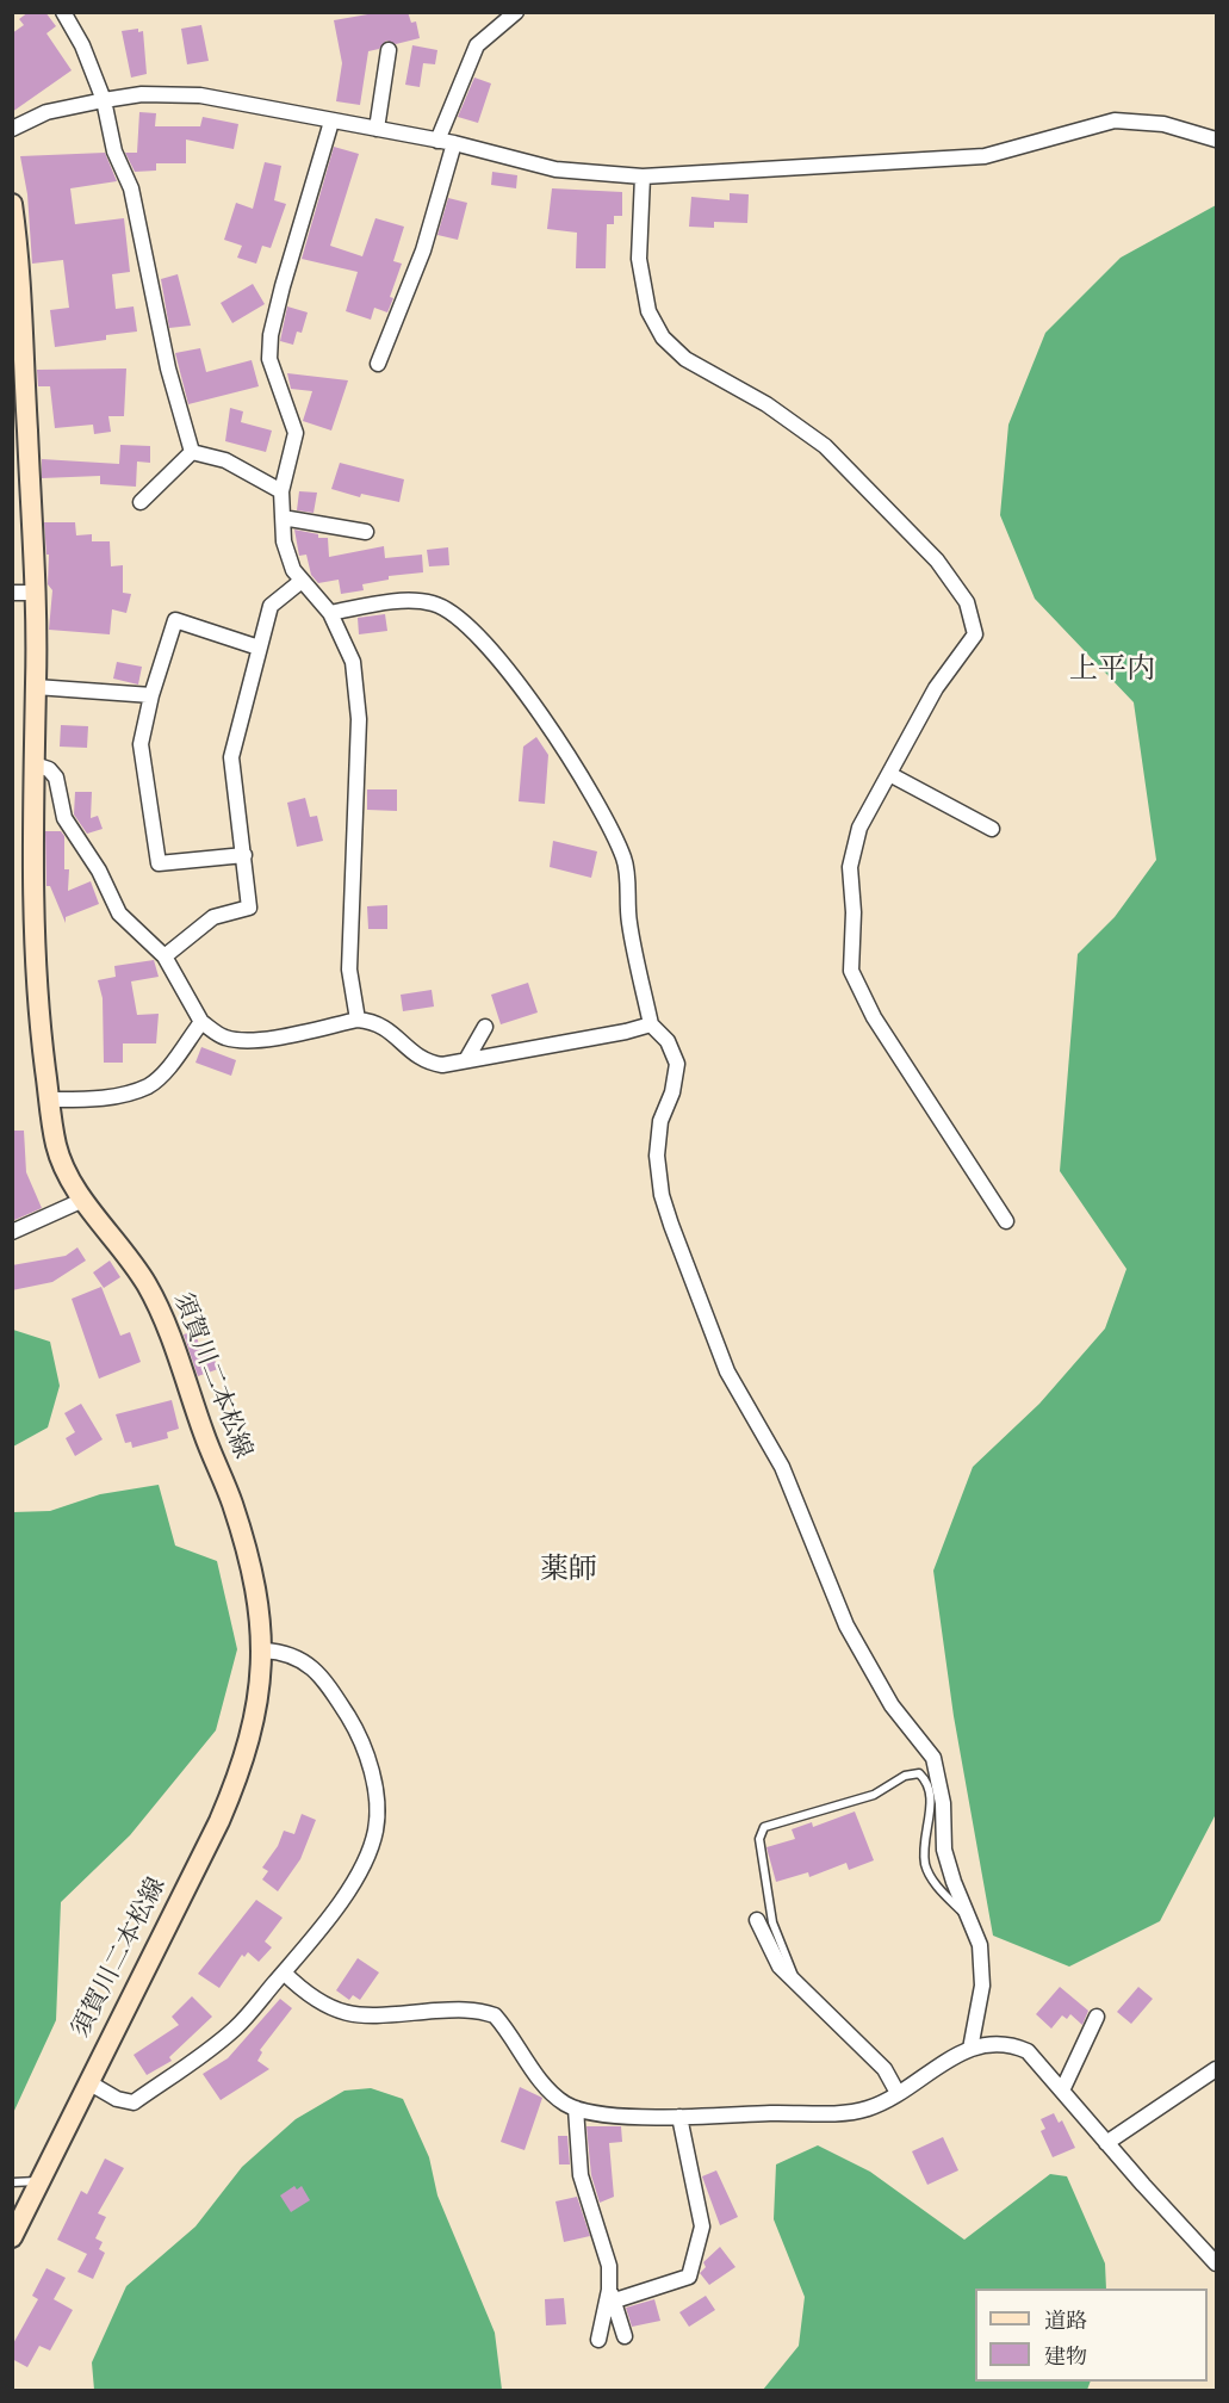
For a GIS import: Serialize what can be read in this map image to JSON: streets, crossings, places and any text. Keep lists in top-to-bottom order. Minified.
{"streets":{"main road":["須賀川二本松線"]},"districts":["上平内","薬師"],"legend":["道路","建物"]}
